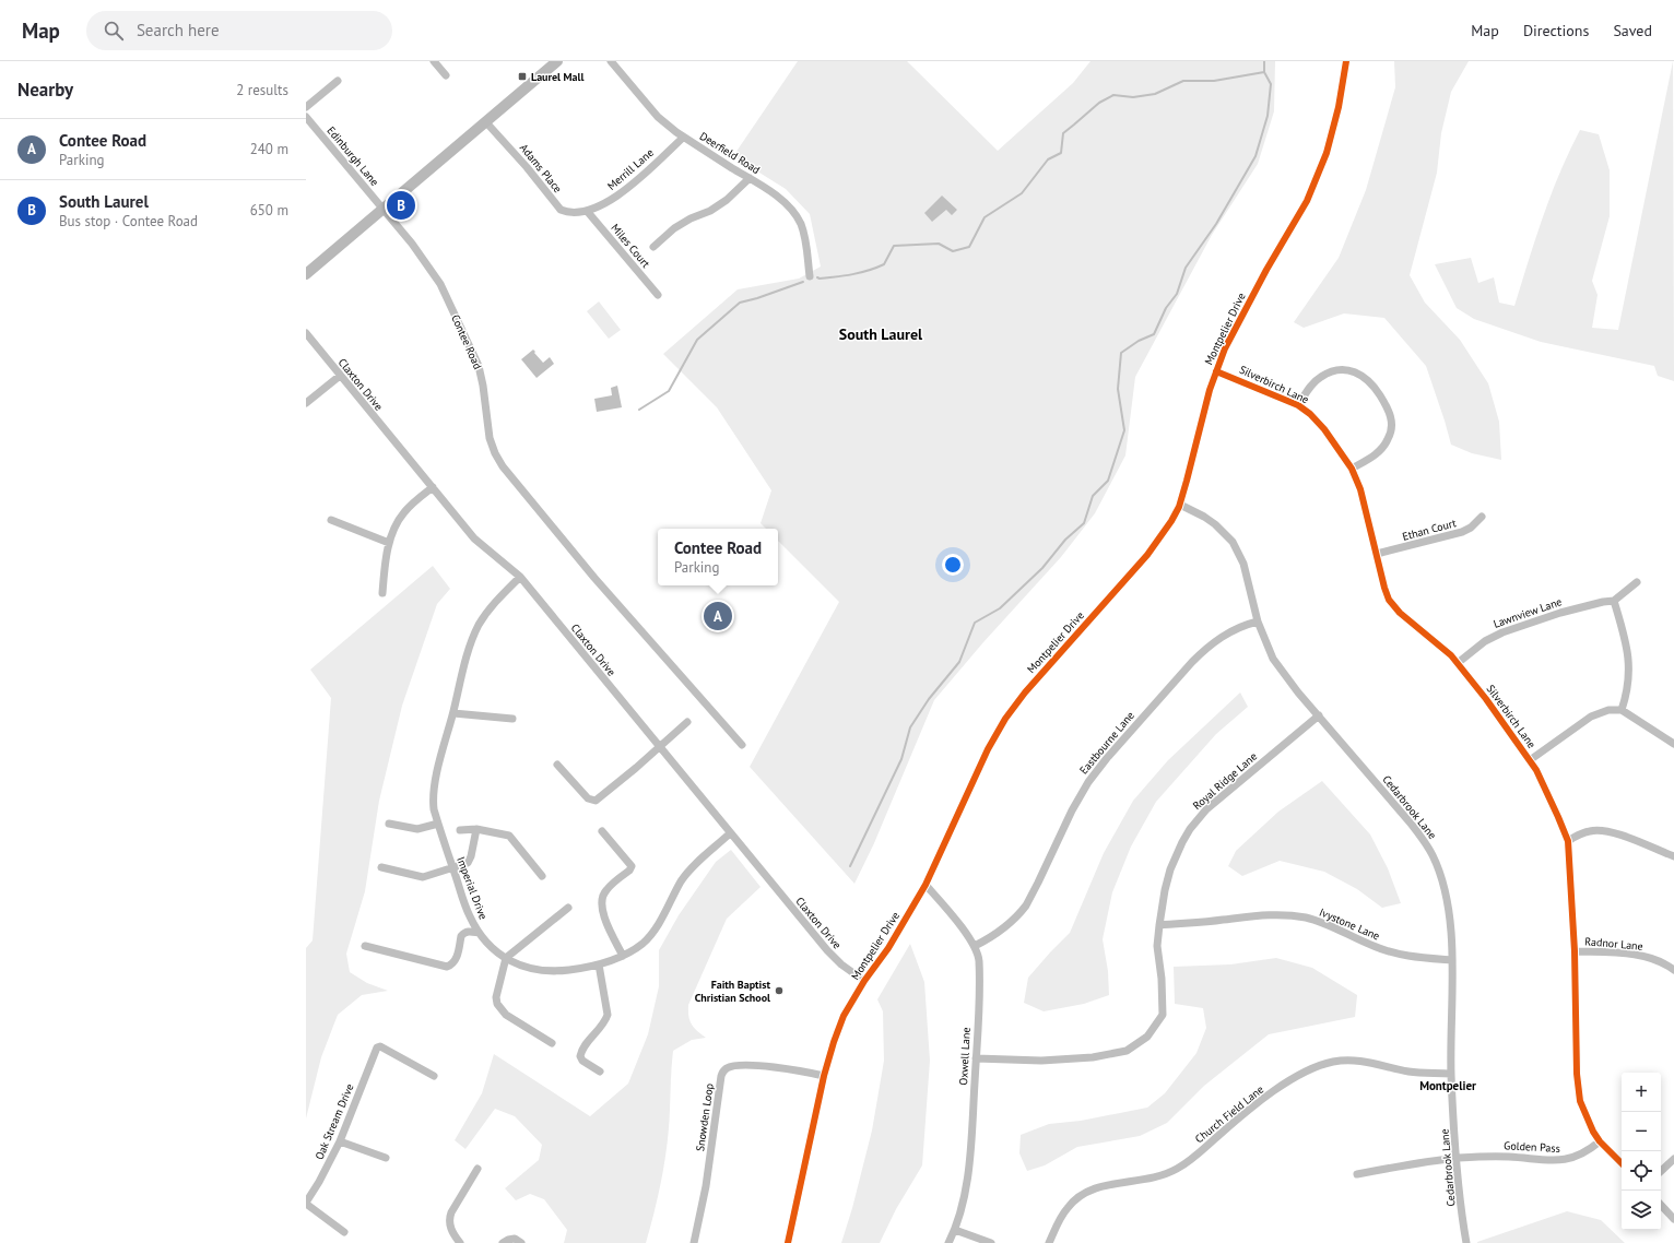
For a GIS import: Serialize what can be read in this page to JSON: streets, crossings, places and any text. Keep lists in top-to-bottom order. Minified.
{"streets":{"street":["Deerfield Road","Edinburgh Lane","Adams Place","Merrill Lane","Miles Court","Montpelier Drive","Contee Road","Claxton Drive","Silverbirch Lane","Ethan Court","Lawnview Lane","Eastbourne Lane","Royal Ridge Lane","Cedarbrook Lane","Imperial Drive","Ivystone Lane","Radnor Lane","Oxwell Lane","Church Field Lane","Snowden Loop","Oak Stream Drive","Golden Pass"]},"crossings":[["Deerfield Road","Merrill Lane"],["Edinburgh Lane","Contee Road"],["Adams Place","Merrill Lane"],["Adams Place","Miles Court"],["Merrill Lane","Miles Court"],["Montpelier Drive","Claxton Drive"],["Montpelier Drive","Silverbirch Lane"],["Montpelier Drive","Cedarbrook Lane"],["Montpelier Drive","Oxwell Lane"],["Montpelier Drive","Snowden Loop"],["Claxton Drive","Imperial Drive"],["Silverbirch Lane","Ethan Court"],["Silverbirch Lane","Lawnview Lane"],["Silverbirch Lane","Radnor Lane"],["Silverbirch Lane","Golden Pass"],["Eastbourne Lane","Cedarbrook Lane"],["Eastbourne Lane","Oxwell Lane"],["Royal Ridge Lane","Cedarbrook Lane"],["Royal Ridge Lane","Ivystone Lane"],["Royal Ridge Lane","Oxwell Lane"],["Cedarbrook Lane","Ivystone Lane"],["Cedarbrook Lane","Church Field Lane"],["Cedarbrook Lane","Golden Pass"]],"districts":["South Laurel","Montpelier"],"places":{"transit":["Laurel Mall"],"other":["Faith Baptist Christian School"]},"page":{"header":"Map","search":"Search here","nav":["Map","Directions","Saved"],"heading":["Nearby","2 results"],"list":[{"mark":"A","name":"Contee Road","note":"Parking","value":"240 m"},{"mark":"B","name":"South Laurel","note":"Bus stop · Contee Road","value":"650 m"}],"pins":["B","A"],"popup":["Contee Road","Parking"],"map_buttons":["+","−"]}}
